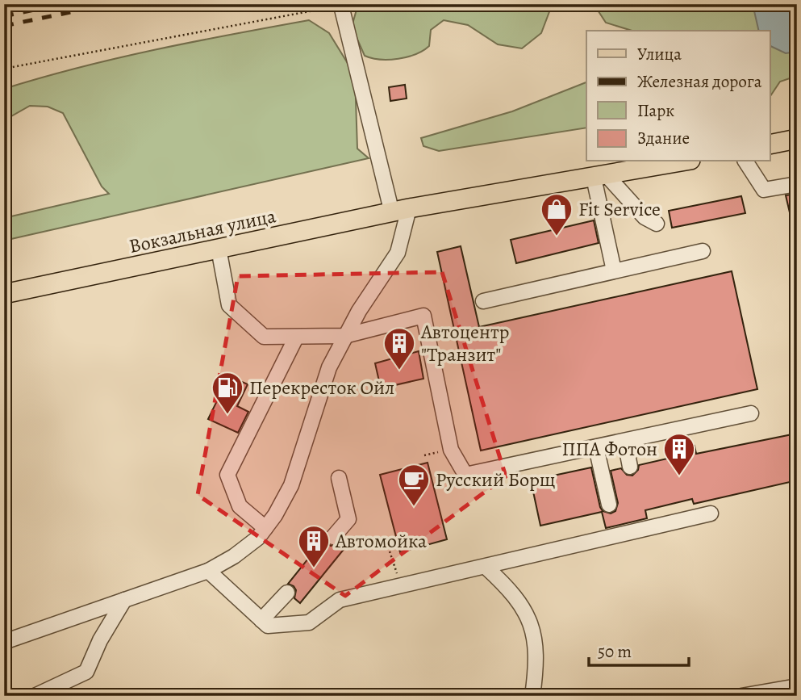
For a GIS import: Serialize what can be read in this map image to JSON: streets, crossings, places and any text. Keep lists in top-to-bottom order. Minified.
{"streets":{"main road":["Вокзальная улица"]},"places":{"shop":["Fit Service"],"building":["Автоцентр \"Транзит\"","ППА Фотон","Автомойка"],"fuel station":["Перекресток Ойл"],"cafe":["Русский Борщ"]},"legend":["Улица","Железная дорога","Парк","Здание"],"scale_bar":"50 m"}
